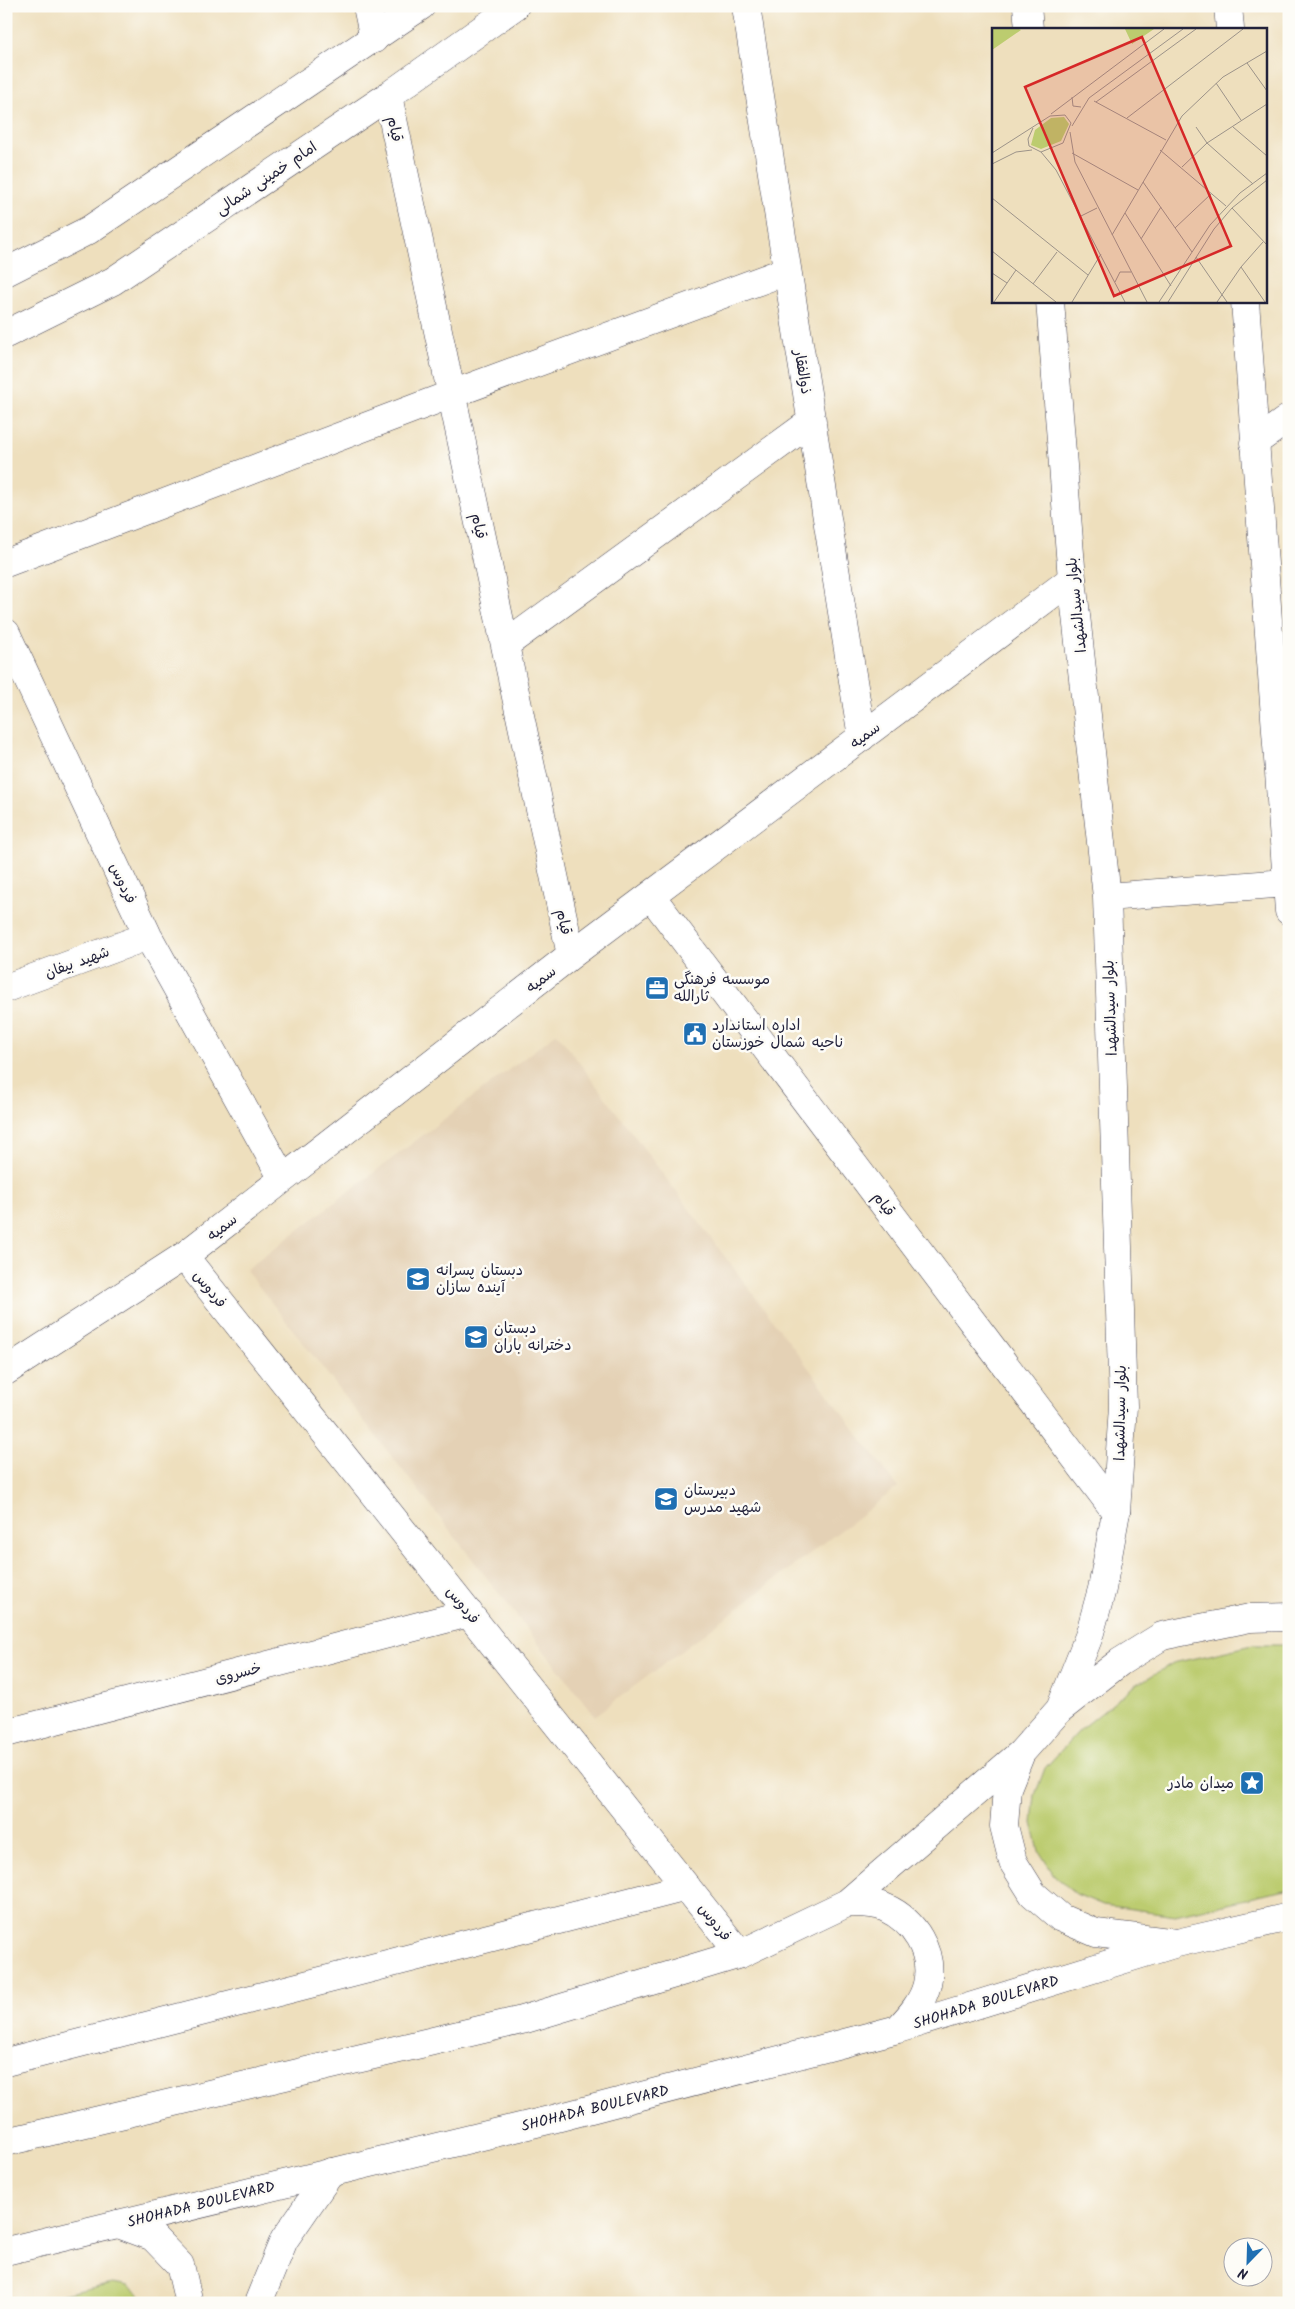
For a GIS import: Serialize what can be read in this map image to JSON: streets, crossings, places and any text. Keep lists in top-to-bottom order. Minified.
{"streets":{"street":["قیام","امام خمینی شمالی","ذوالفقار","بلوار سیدالشهدا","سمیه","فردوس","شهید بیفان","خسروی","SHOHADA BOULEVARD"]},"crossings":[["قیام","امام خمینی شمالی"],["قیام","بلوار سیدالشهدا"],["قیام","سمیه"],["ذوالفقار","سمیه"],["بلوار سیدالشهدا","سمیه"],["سمیه","فردوس"],["فردوس","شهید بیفان"],["فردوس","خسروی"]],"places":{"office":["موسسه فرهنگی ثارالله"],"public building":["اداره استاندارد ناحیه شمال خوزستان"],"school or university":["دبستان پسرانه آینده سازان","دبستان دخترانه باران","دبیرستان شهید مدرس"],"place":["میدان مادر"]},"north":"bottom left"}
